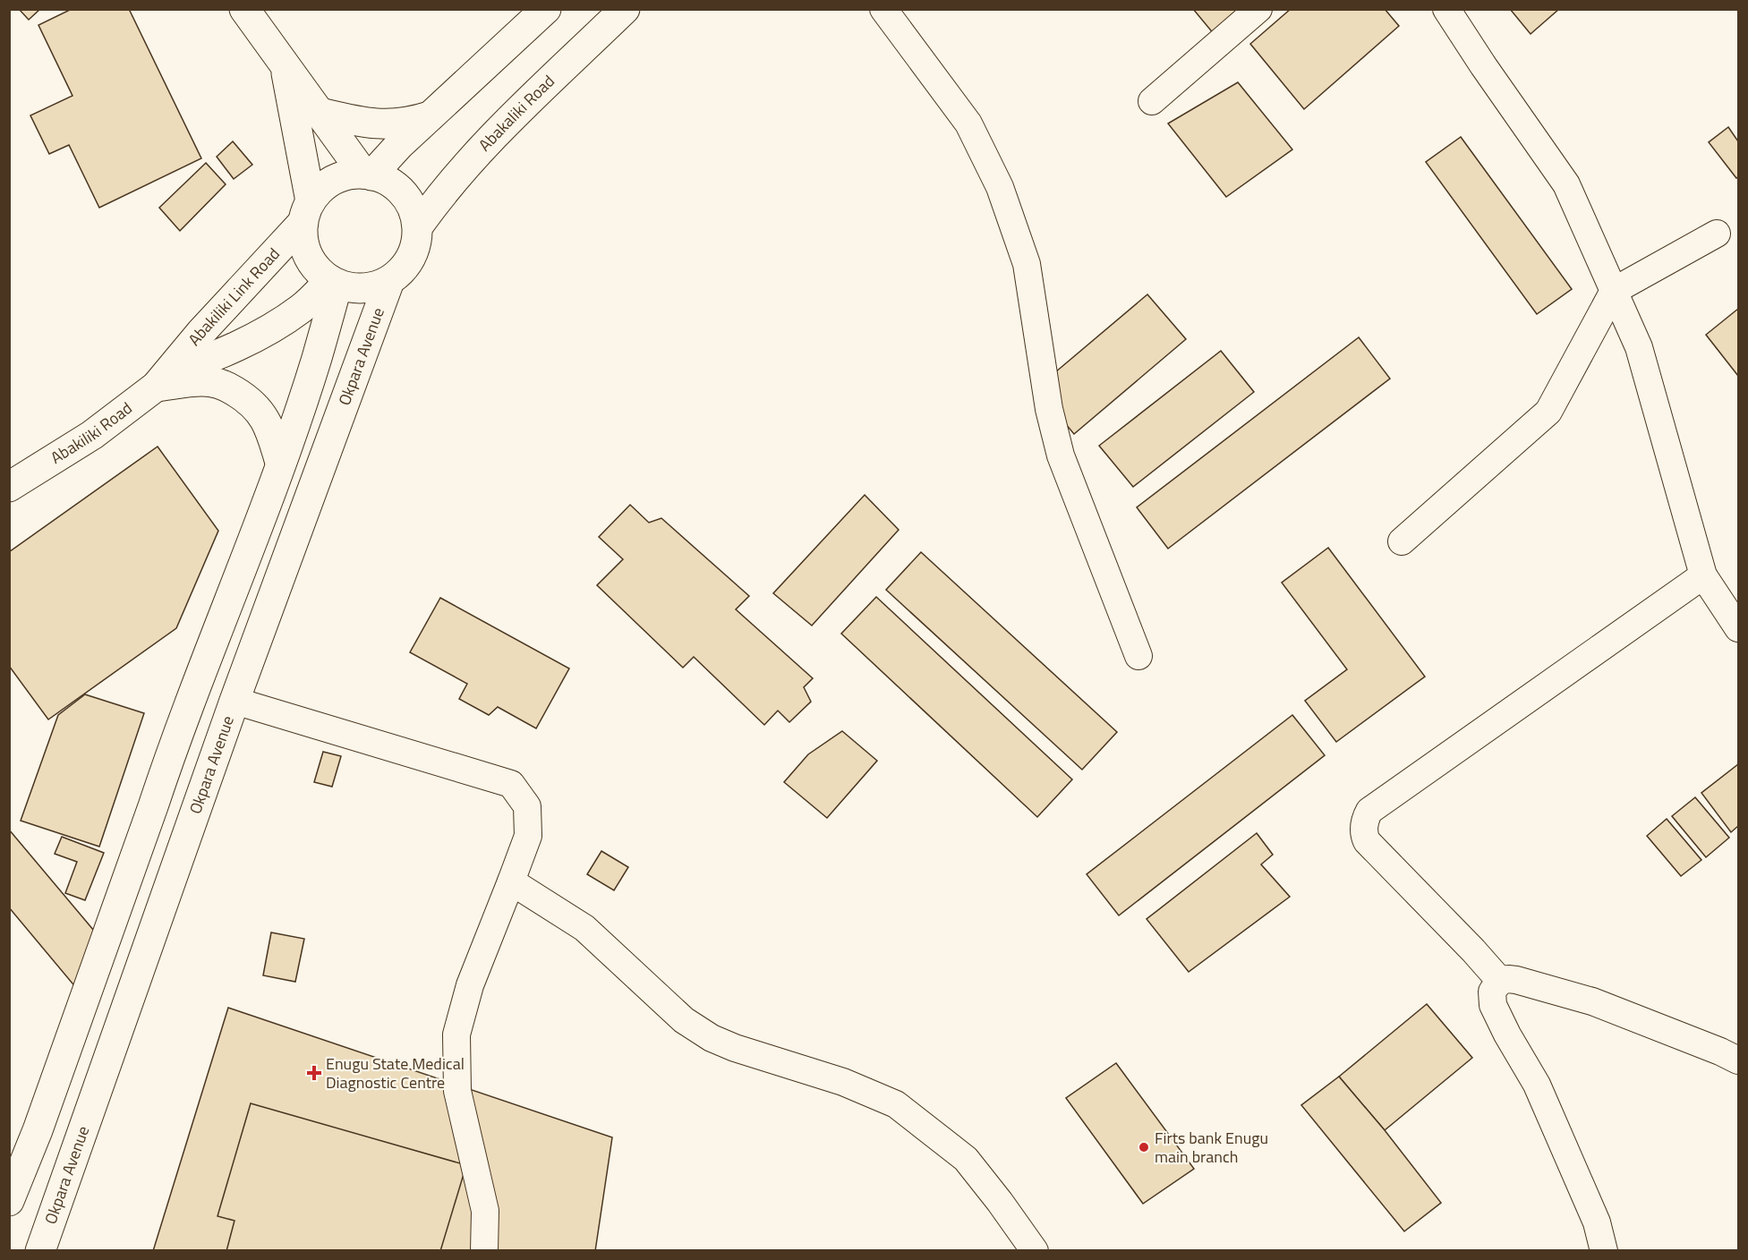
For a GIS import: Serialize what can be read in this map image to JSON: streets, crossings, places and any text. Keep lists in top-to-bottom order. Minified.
{"streets":{"main road":["Abakaliki Road","Abakiliki Link Road","Okpara Avenue","Abakiliki Road"]},"crossings":[["Abakaliki Road","Abakiliki Link Road"],["Abakaliki Road","Okpara Avenue"],["Abakiliki Link Road","Okpara Avenue"],["Abakiliki Link Road","Abakiliki Road"]],"places":{"health":["Enugu State Medical Diagnostic Centre"],"other":["Firts bank Enugu main branch"]}}
